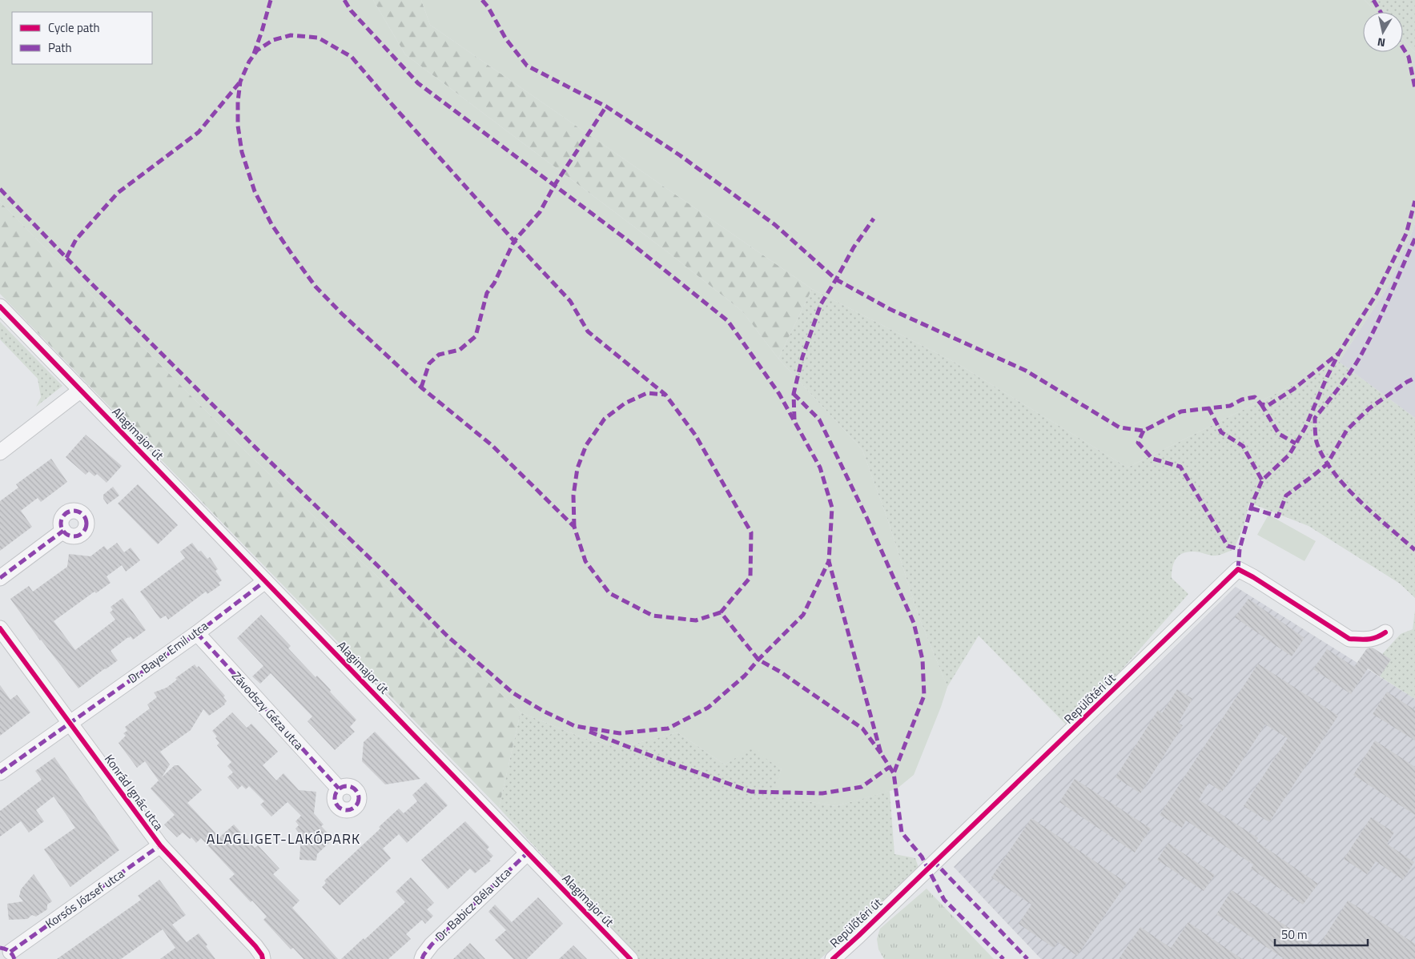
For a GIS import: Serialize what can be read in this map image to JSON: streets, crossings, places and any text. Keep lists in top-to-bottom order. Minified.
{"streets":{"street":["Alagimajor út","Dr. Bayer Emil utca","Repülőtéri út","Závodszy Géza utca","Konrád Ignác utca","Korsós József utca","Dr. Babicz Béla utca"]},"crossings":[["Alagimajor út","Dr. Bayer Emil utca"],["Alagimajor út","Dr. Babicz Béla utca"],["Dr. Bayer Emil utca","Závodszy Géza utca"],["Dr. Bayer Emil utca","Konrád Ignác utca"],["Konrád Ignác utca","Korsós József utca"]],"districts":["ALAGLIGET-LAKÓPARK"],"legend":["Cycle path","Path"],"scale_bar":"50 m","north":"bottom"}
